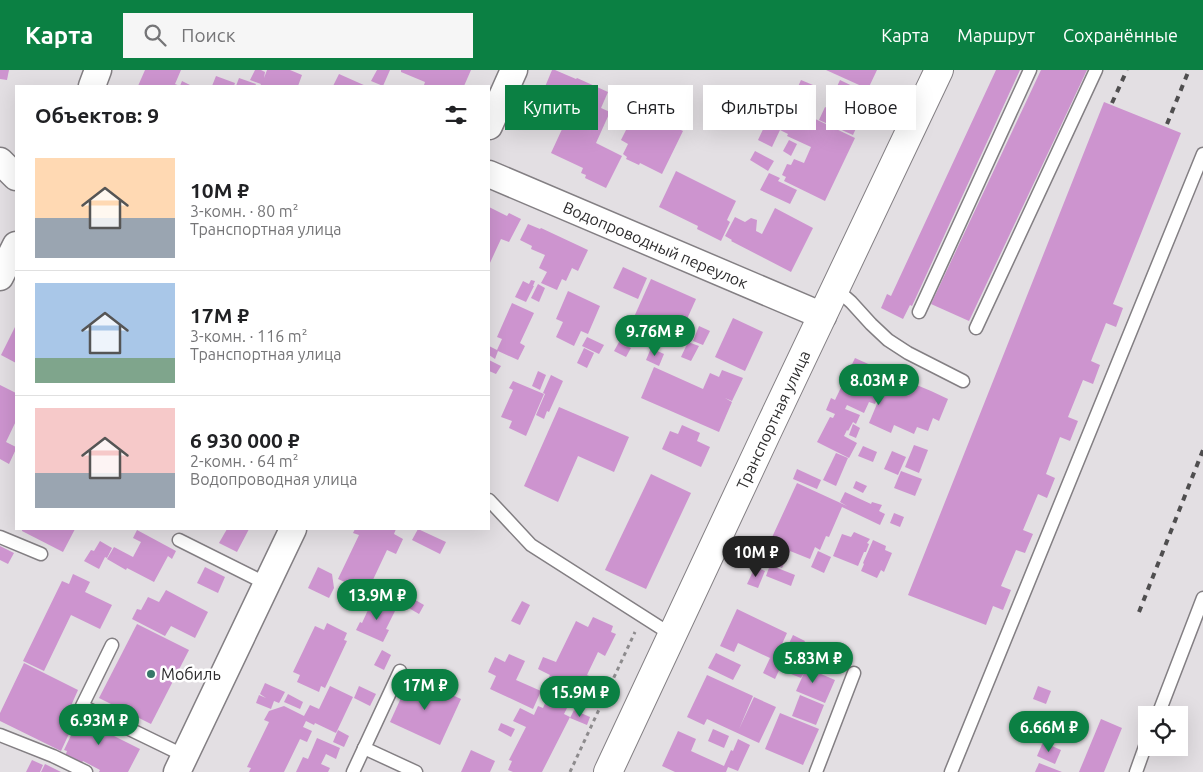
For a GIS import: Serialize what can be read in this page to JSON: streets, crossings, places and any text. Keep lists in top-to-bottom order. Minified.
{"streets":{"street":["Водопроводный переулок","Транспортная улица"]},"crossings":[["Водопроводный переулок","Транспортная улица"]],"places":["Мобиль"],"page":{"header":"Карта","search":"Поиск","nav":["Карта","Маршрут","Сохранённые"],"chip":["Купить","Снять","Фильтры","Новое"],"heading":"Объектов: 9","list":[{"name":"10M ₽","note":"3-комн. · 80 m² · Транспортная улица"},{"name":"17M ₽","note":"3-комн. · 116 m² · Транспортная улица"},{"name":"6 930 000 ₽","note":"2-комн. · 64 m² · Водопроводная улица"}],"price":["9.76M ₽","8.03M ₽","10M ₽","13.9M ₽","5.83M ₽","17M ₽","15.9M ₽","6.93M ₽","6.66M ₽"]}}
